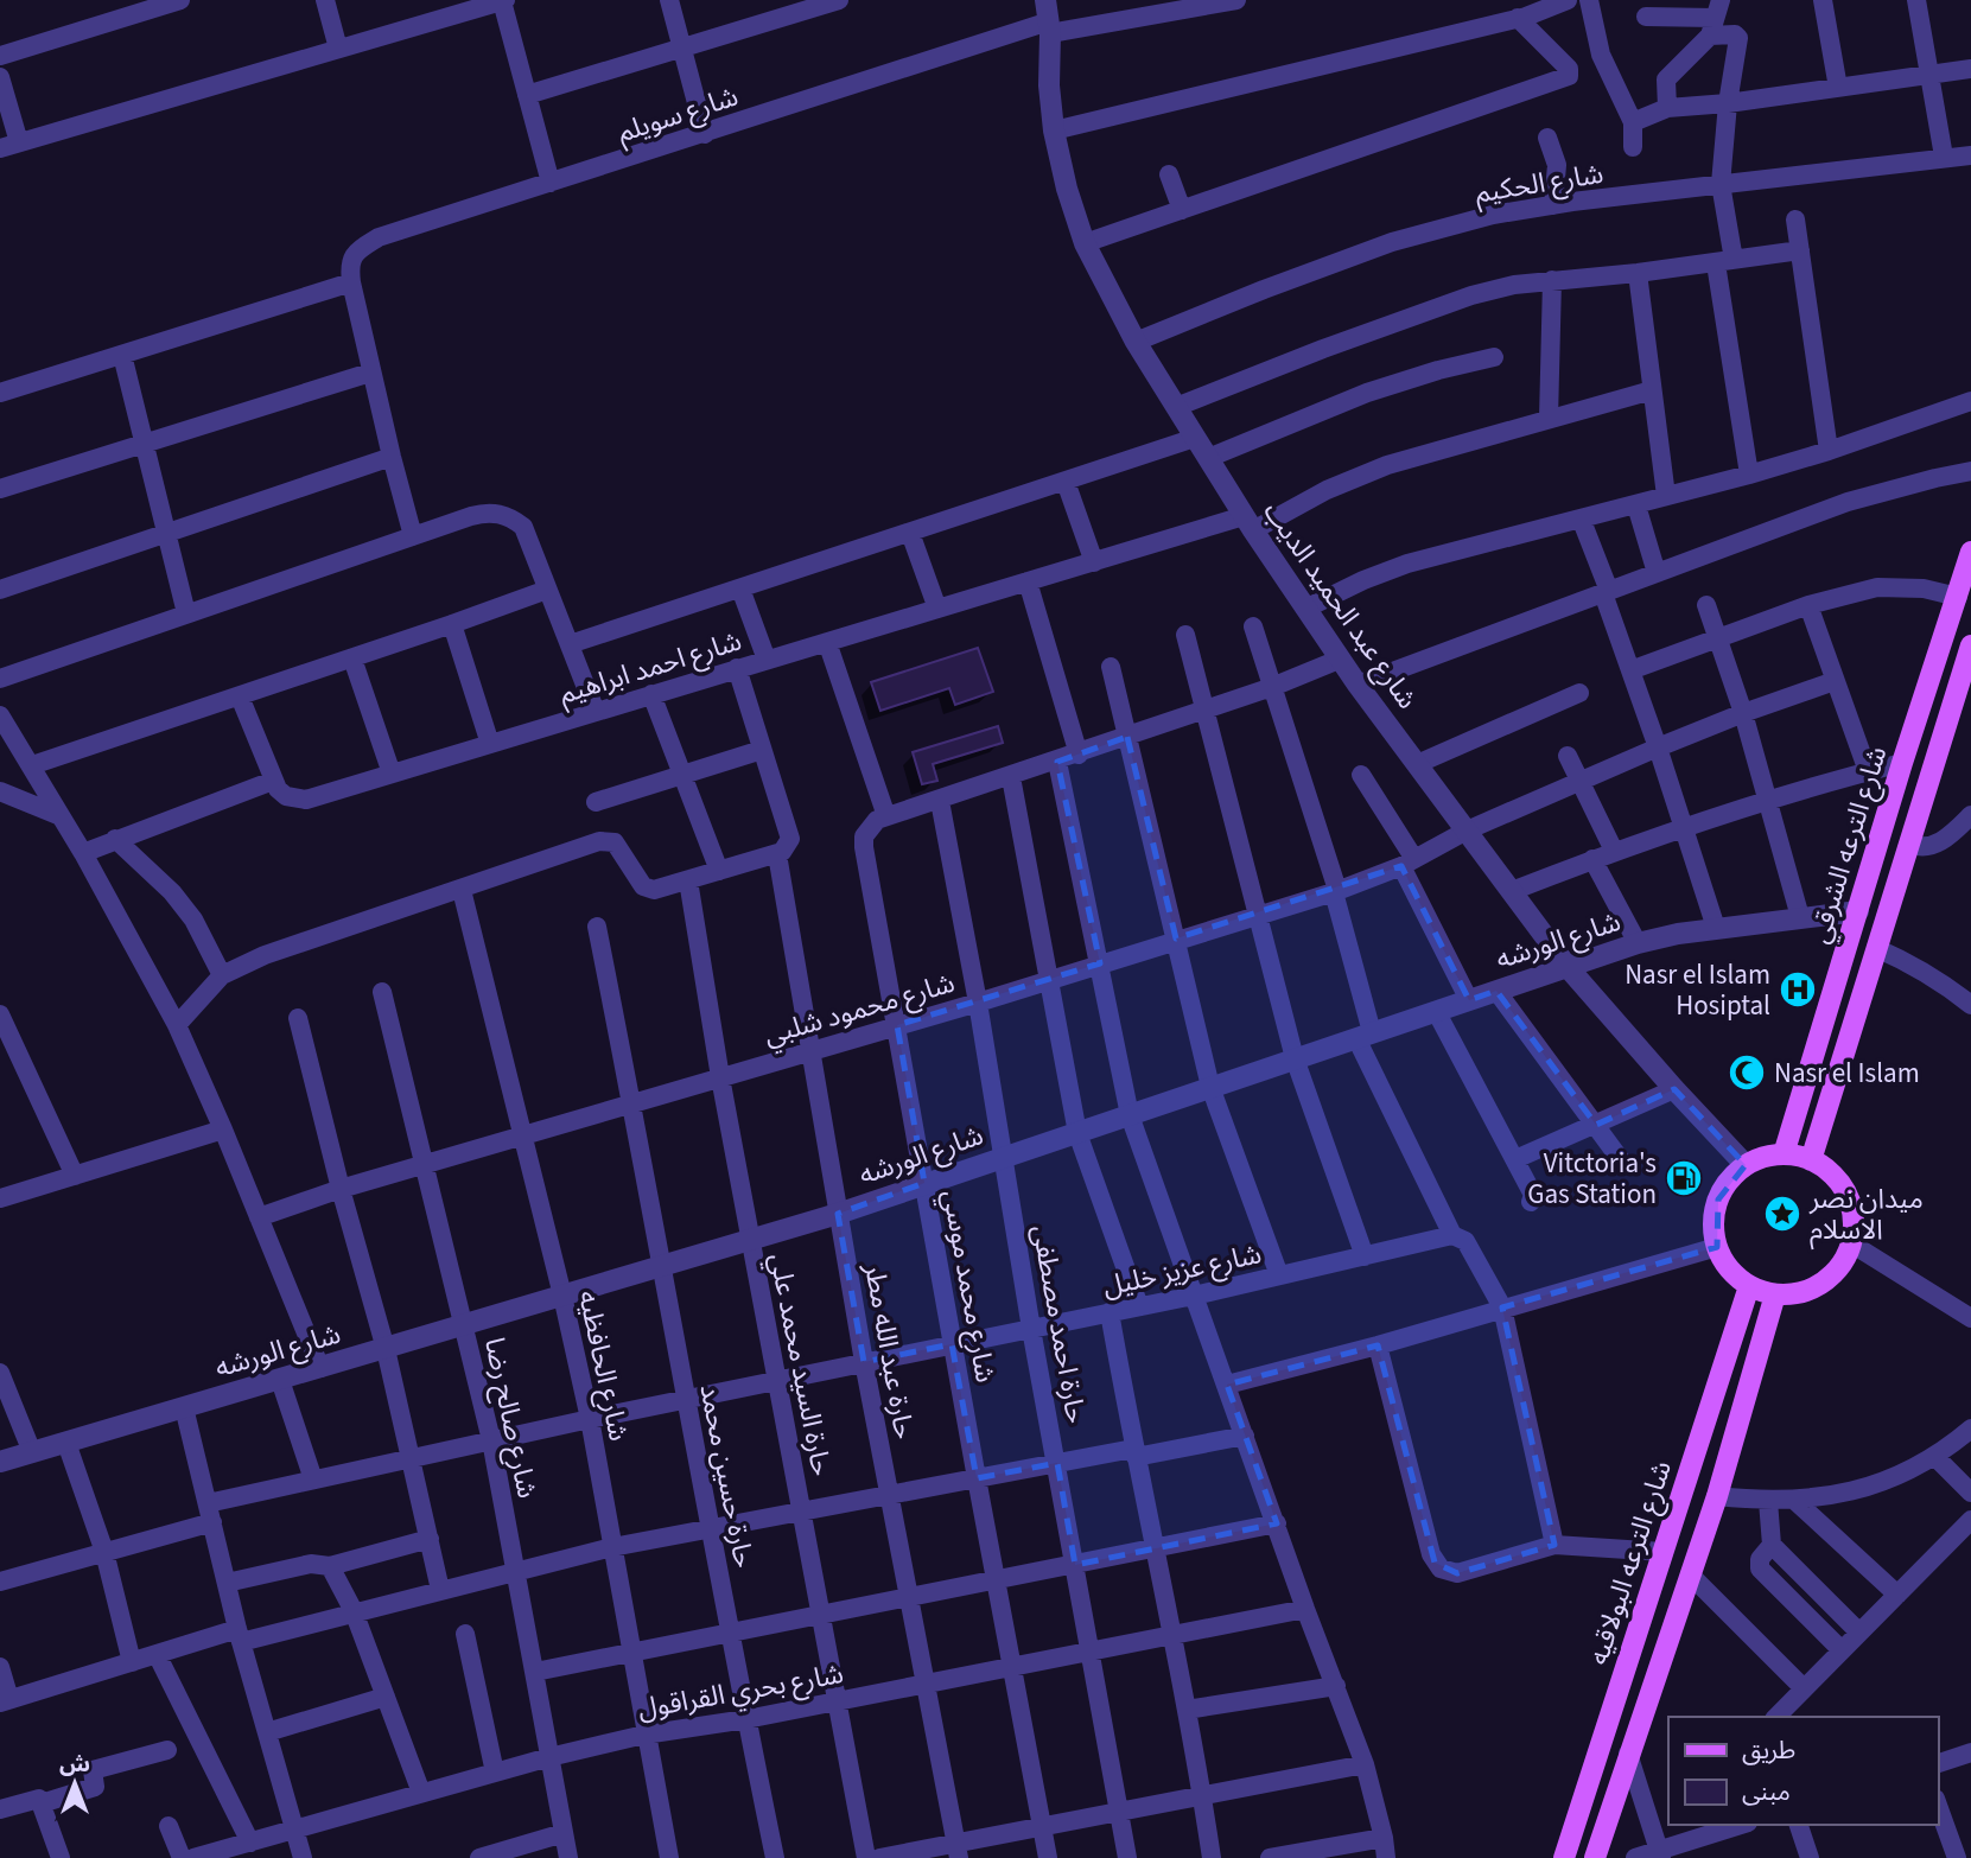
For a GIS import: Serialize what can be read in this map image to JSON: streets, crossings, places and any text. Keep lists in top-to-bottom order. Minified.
{"streets":{"main road":["شارع الترعه الشرقي","شارع الترعه البولاقيه"],"street":["شارع سويلم","شارع الحكيم","شارع عبد الحميد الديب","شارع احمد ابراهيم","شارع الورشه","شارع محمود شلبي","شارع عزيز خليل","شارع محمد موسي","حارة احمد مصطفى","حارة عبد الله مطر","حارة السيد محمد علي","شارع الحافظيه","شارع صالح رضا","حارة حسين محمد","شارع بحري القراقول"]},"crossings":[["شارع سويلم","شارع عبد الحميد الديب"],["شارع الحكيم","شارع عبد الحميد الديب"],["شارع عبد الحميد الديب","شارع احمد ابراهيم"],["شارع عبد الحميد الديب","شارع الترعه الشرقي"],["شارع عبد الحميد الديب","شارع الورشه"],["شارع عبد الحميد الديب","شارع محمود شلبي"],["شارع عبد الحميد الديب","شارع الترعه البولاقيه"],["شارع الترعه الشرقي","شارع الورشه"],["شارع الترعه الشرقي","شارع الترعه البولاقيه"],["شارع الورشه","شارع محمد موسي"],["شارع الورشه","حارة احمد مصطفى"],["شارع الورشه","حارة عبد الله مطر"],["شارع الورشه","حارة السيد محمد علي"],["شارع الورشه","شارع الحافظيه"],["شارع الورشه","شارع صالح رضا"],["شارع الورشه","حارة حسين محمد"],["شارع محمود شلبي","شارع محمد موسي"],["شارع محمود شلبي","حارة احمد مصطفى"],["شارع محمود شلبي","حارة عبد الله مطر"],["شارع محمود شلبي","حارة السيد محمد علي"],["شارع محمود شلبي","شارع الحافظيه"],["شارع محمود شلبي","شارع صالح رضا"],["شارع محمود شلبي","حارة حسين محمد"],["شارع عزيز خليل","شارع محمد موسي"],["شارع عزيز خليل","حارة احمد مصطفى"],["شارع عزيز خليل","حارة عبد الله مطر"],["شارع عزيز خليل","حارة السيد محمد علي"],["شارع عزيز خليل","شارع الحافظيه"],["شارع عزيز خليل","شارع صالح رضا"],["شارع عزيز خليل","حارة حسين محمد"],["شارع محمد موسي","شارع بحري القراقول"],["حارة احمد مصطفى","شارع بحري القراقول"],["حارة عبد الله مطر","شارع بحري القراقول"],["حارة السيد محمد علي","شارع بحري القراقول"],["شارع الحافظيه","شارع بحري القراقول"],["شارع صالح رضا","شارع بحري القراقول"],["حارة حسين محمد","شارع بحري القراقول"]],"places":{"hospital":["Nasr el Islam Hosiptal"],"mosque":["Nasr el Islam"],"fuel station":["Vitctoria's Gas Station"],"place":["ميدان نصر الاسلام"]},"legend":["طريق","مبنى"],"north":"top"}
